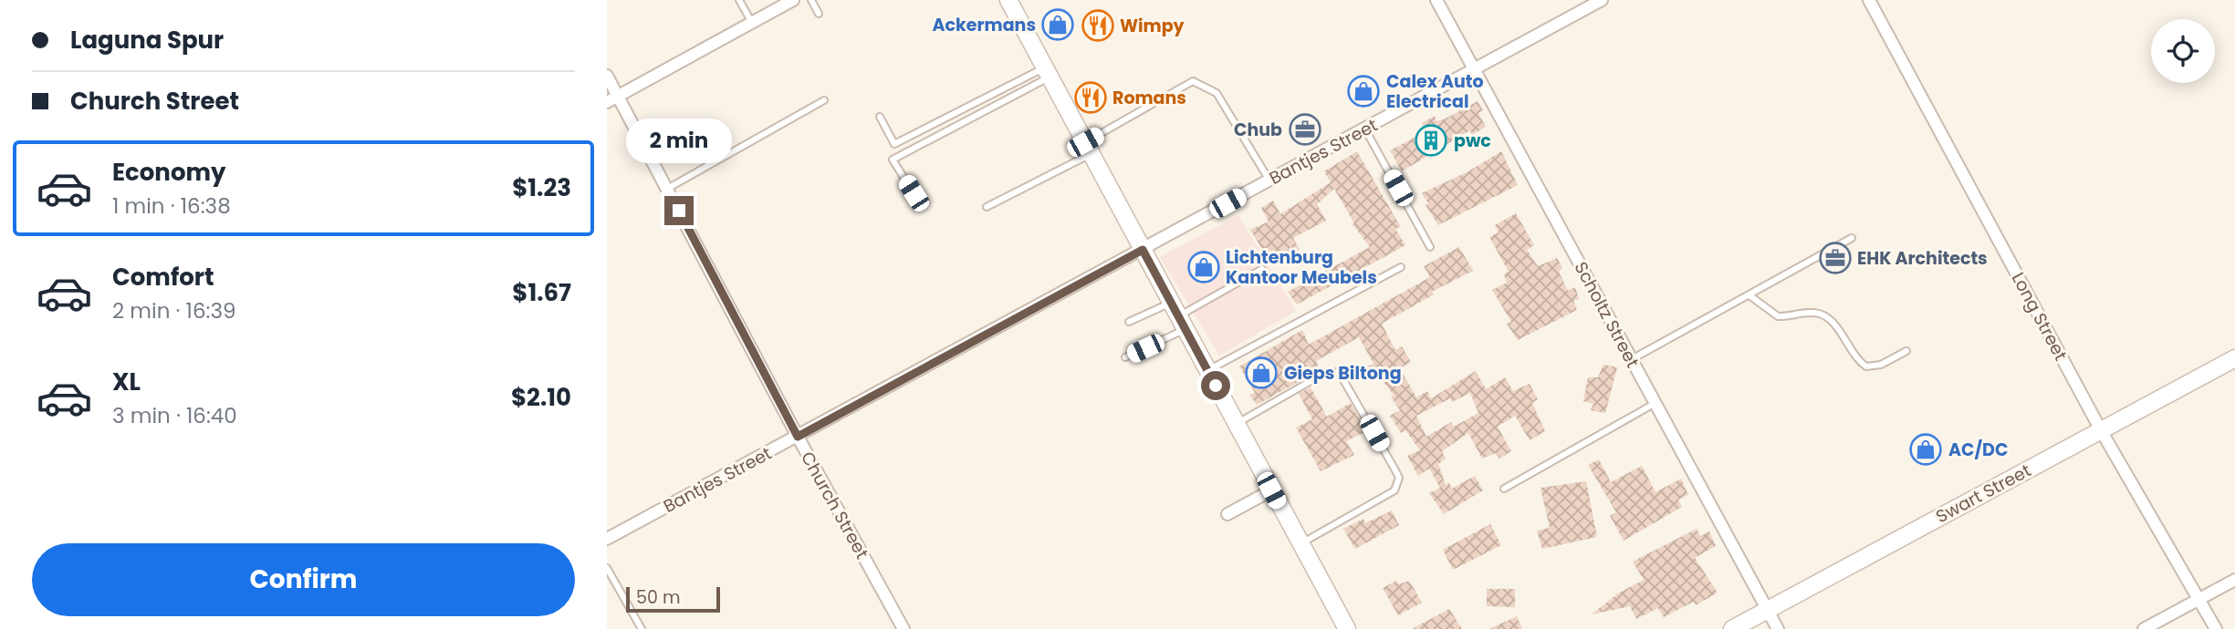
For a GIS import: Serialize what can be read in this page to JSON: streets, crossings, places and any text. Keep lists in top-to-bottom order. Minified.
{"streets":{"main road":["Swart Street"],"street":["Bantjes Street","Scholtz Street","Long Street","Church Street"]},"crossings":[["Bantjes Street","Scholtz Street"],["Bantjes Street","Church Street"],["Scholtz Street","Swart Street"],["Long Street","Swart Street"]],"places":{"shop":["Ackermans","Calex Auto Electrical","Lichtenburg Kantoor Meubels","Gieps Biltong","AC/DC"],"restaurant":["Wimpy","Romans"],"office":["Chub","EHK Architects"],"building":["pwc"]},"scale_bar":"50 m","page":{"banner":["Laguna Spur","Church Street"],"bubble":"2 min","list":[{"name":"Economy","note":"1 min · 16:38","value":"$1.23"},{"name":"Comfort","note":"2 min · 16:39","value":"$1.67"},{"name":"XL","note":"3 min · 16:40","value":"$2.10"}],"buttons":"Confirm","scale":"50 m"}}
